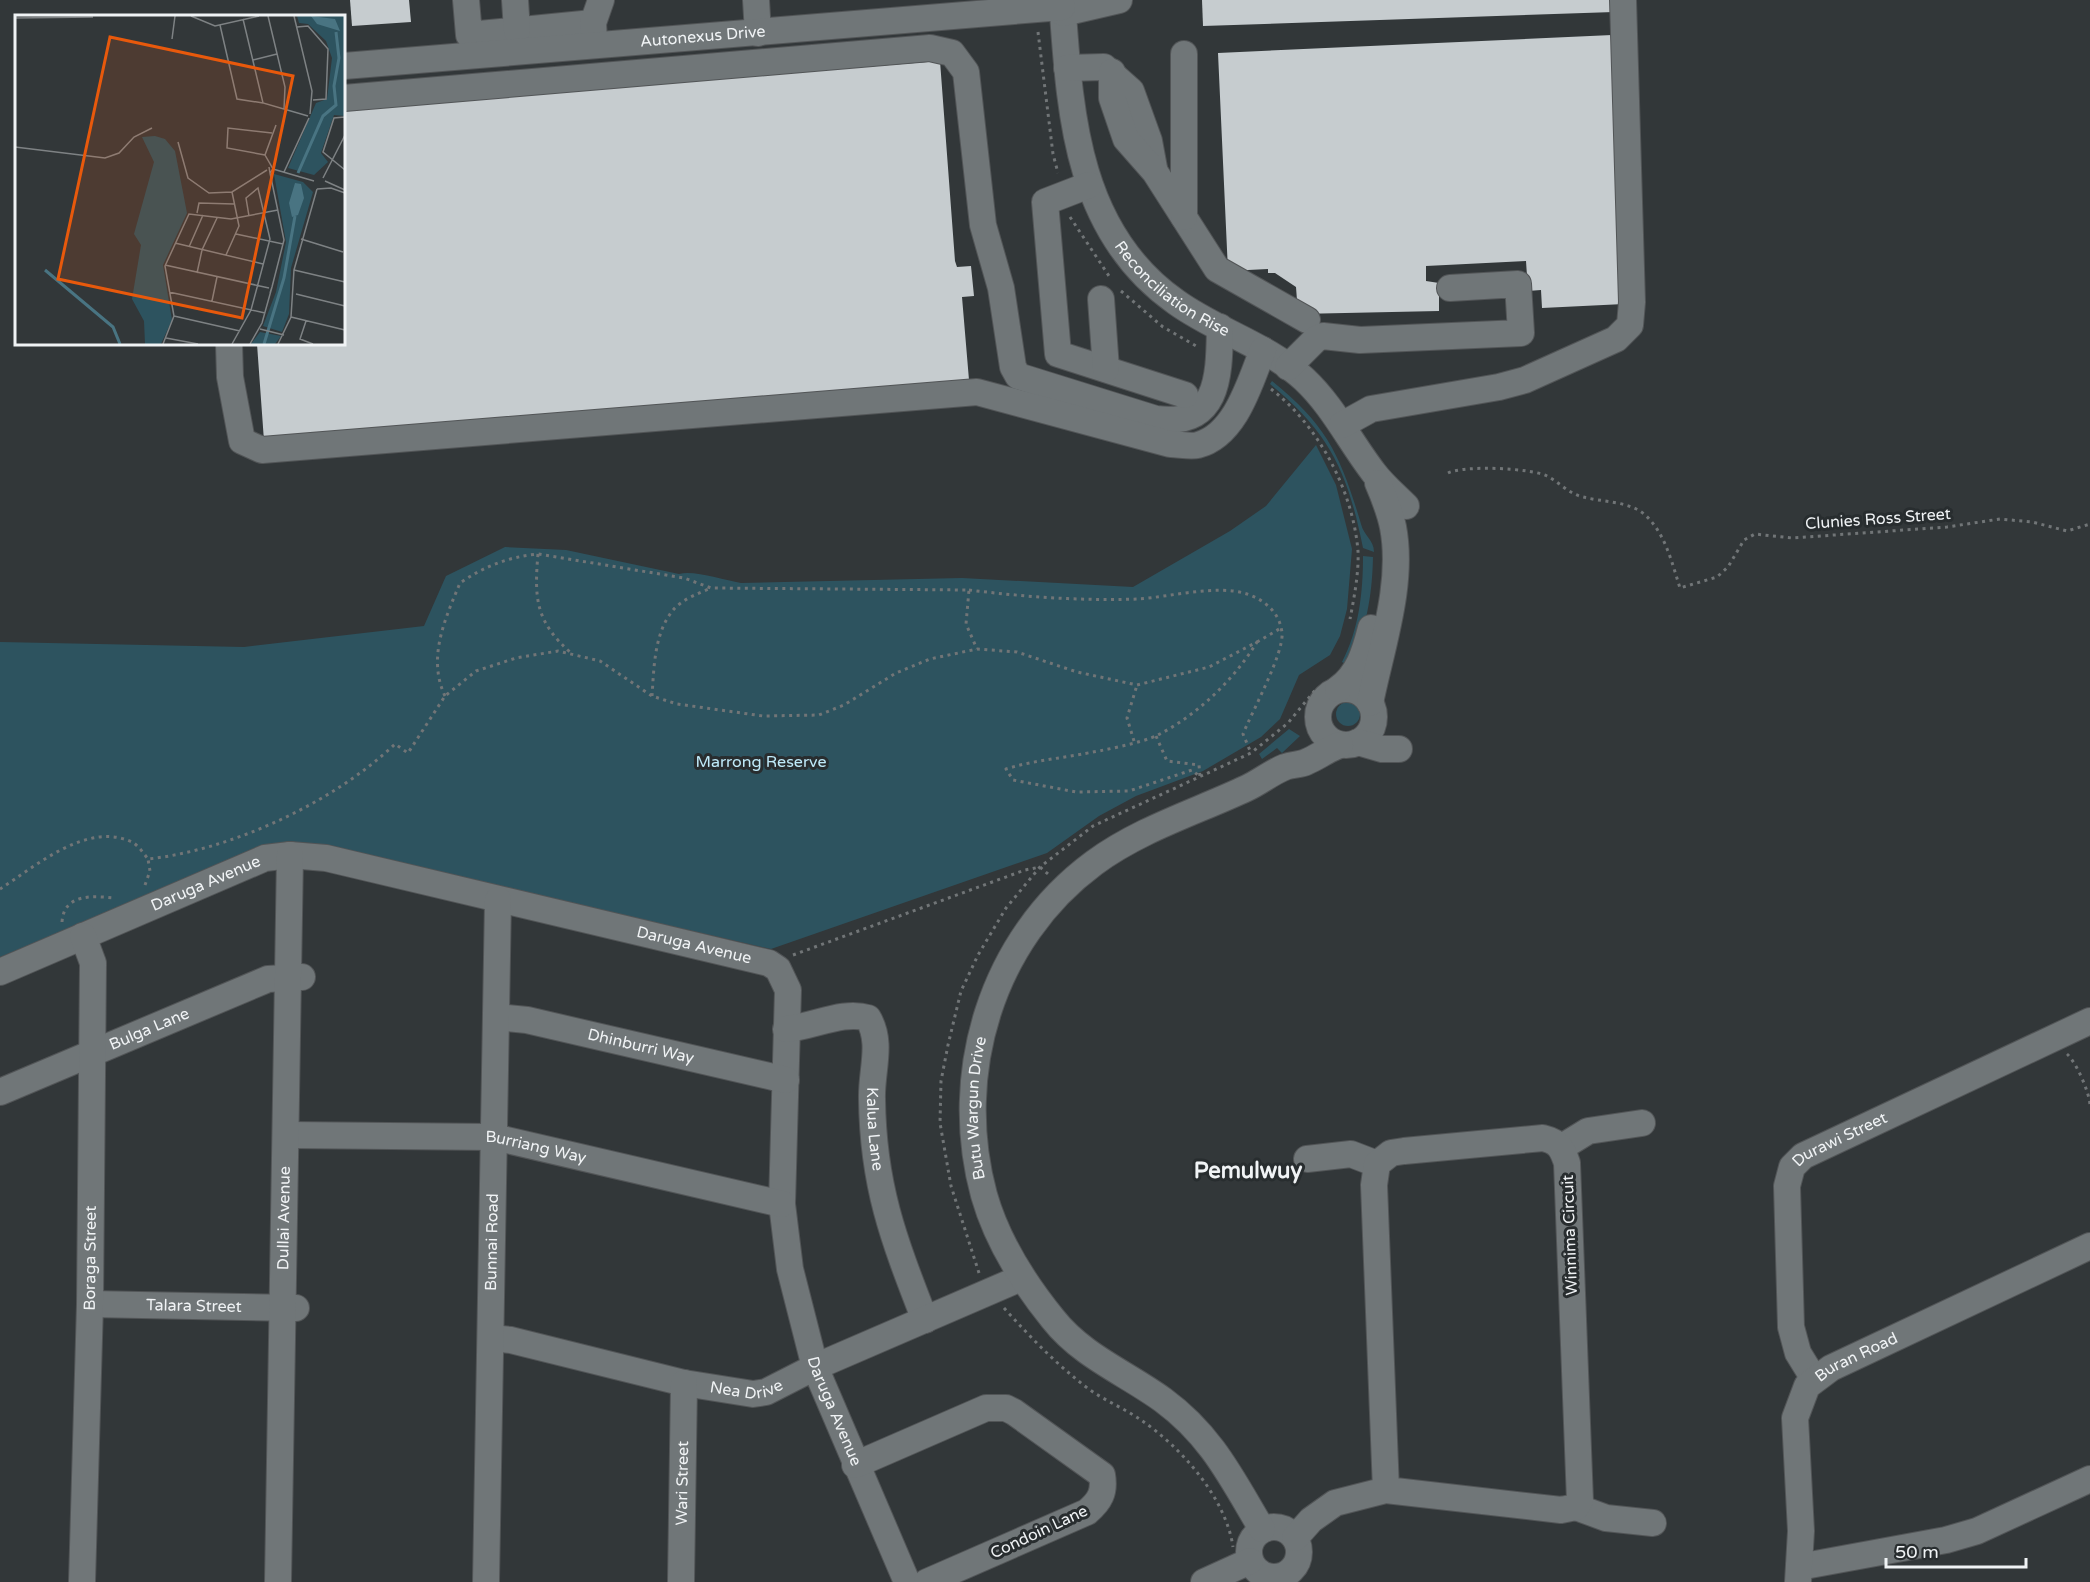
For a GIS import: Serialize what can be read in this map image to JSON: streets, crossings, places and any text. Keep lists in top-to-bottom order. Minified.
{"streets":{"street":["Autonexus Drive","Reconciliation Rise","Daruga Avenue","Bulga Lane","Dhinburri Way","Butu Wargun Drive","Kalua Lane","Durawi Street","Burriang Way","Dullai Avenue","Winnima Circuit","Bunnai Road","Boraga Street","Talara Street","Buran Road","Nea Drive","Wari Street","Condoin Lane"],"path":["Clunies Ross Street"]},"crossings":[["Autonexus Drive","Reconciliation Rise"],["Reconciliation Rise","Butu Wargun Drive"],["Daruga Avenue","Dhinburri Way"],["Daruga Avenue","Kalua Lane"],["Daruga Avenue","Burriang Way"],["Daruga Avenue","Dullai Avenue"],["Daruga Avenue","Bunnai Road"],["Daruga Avenue","Boraga Street"],["Daruga Avenue","Nea Drive"],["Daruga Avenue","Condoin Lane"],["Bulga Lane","Dullai Avenue"],["Bulga Lane","Boraga Street"],["Dhinburri Way","Bunnai Road"],["Butu Wargun Drive","Nea Drive"],["Kalua Lane","Nea Drive"],["Durawi Street","Buran Road"],["Burriang Way","Dullai Avenue"],["Burriang Way","Bunnai Road"],["Dullai Avenue","Talara Street"],["Bunnai Road","Nea Drive"],["Boraga Street","Talara Street"],["Nea Drive","Wari Street"]],"districts":["Pemulwuy"],"parks":["Marrong Reserve"],"scale_bar":"50 m"}
